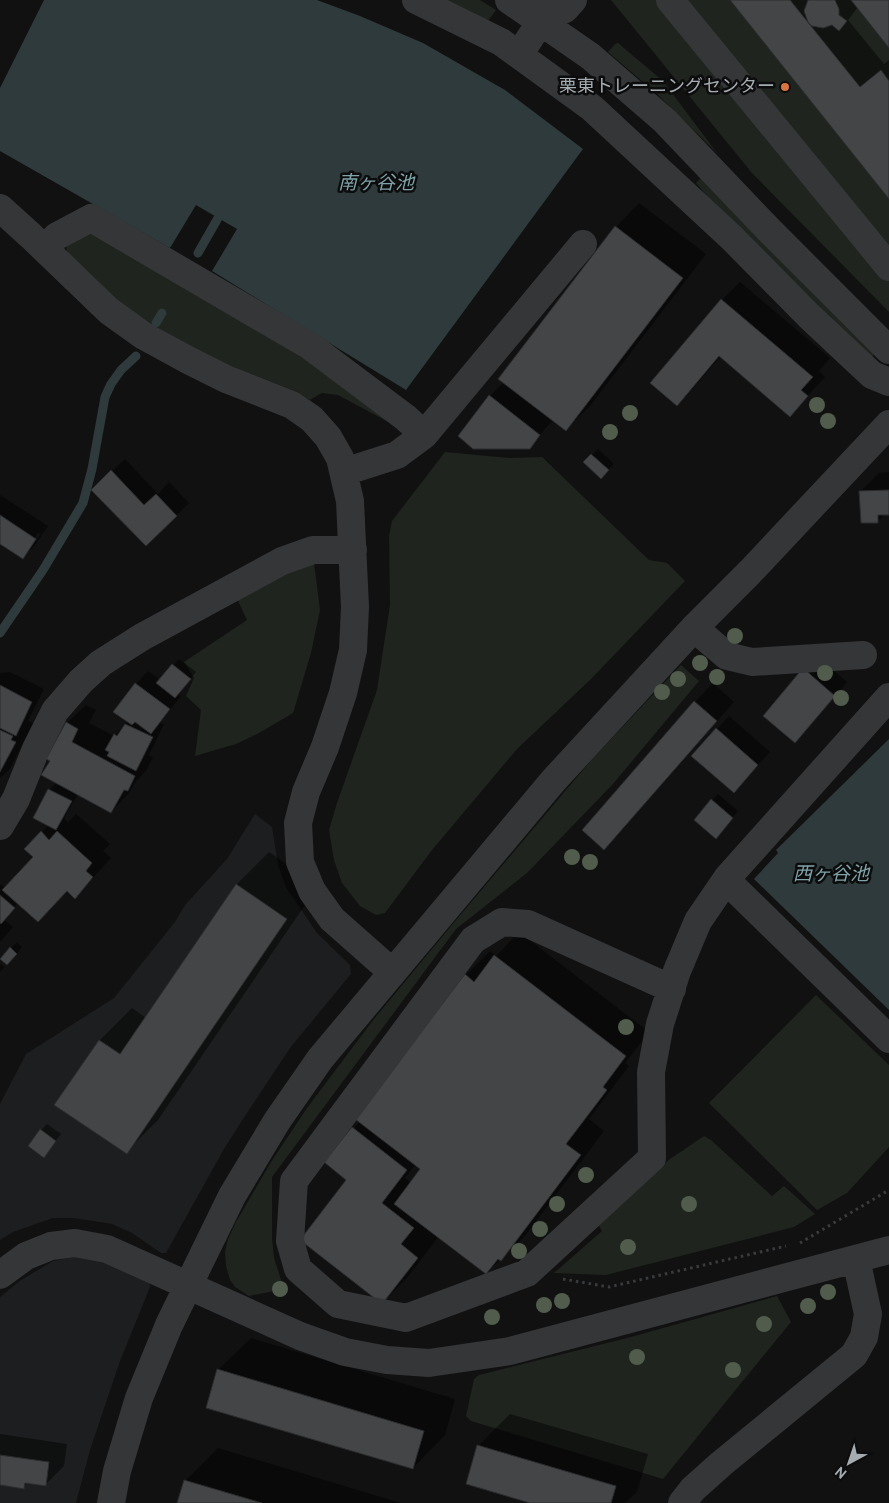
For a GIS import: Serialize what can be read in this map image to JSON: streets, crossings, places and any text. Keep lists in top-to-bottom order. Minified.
{"water":["南ヶ谷池","西ヶ谷池"],"places":["栗東トレーニングセンター"],"north":"bottom left"}
